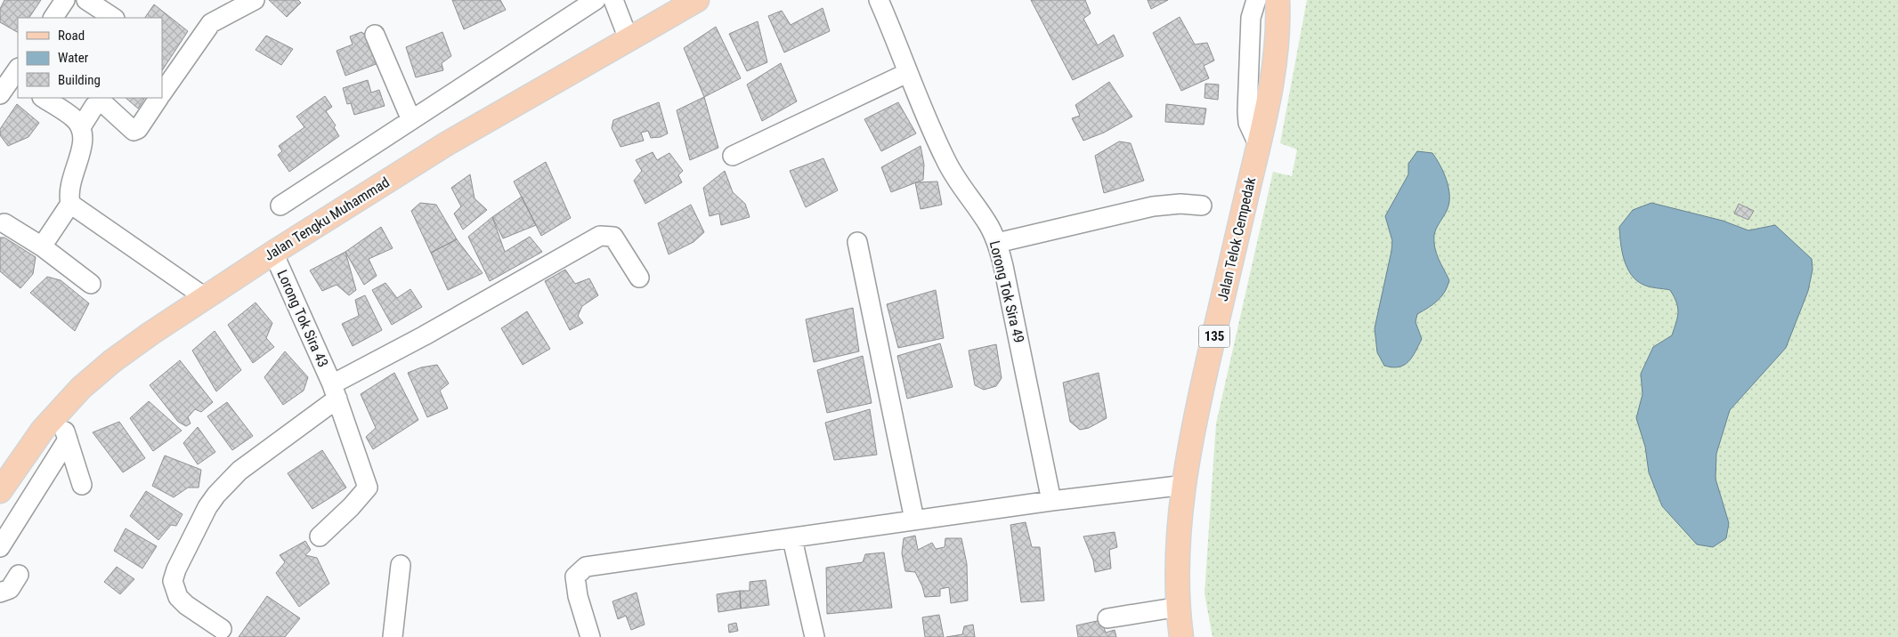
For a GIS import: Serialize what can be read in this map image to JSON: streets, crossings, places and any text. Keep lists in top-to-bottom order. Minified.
{"streets":{"main road":["Jalan Tengku Muhammad","Jalan Telok Cempedak","135"],"street":["Lorong Tok Sira 49","Lorong Tok Sira 43"]},"crossings":[["Jalan Tengku Muhammad","Lorong Tok Sira 43"]],"legend":["Road","Water","Building"]}
